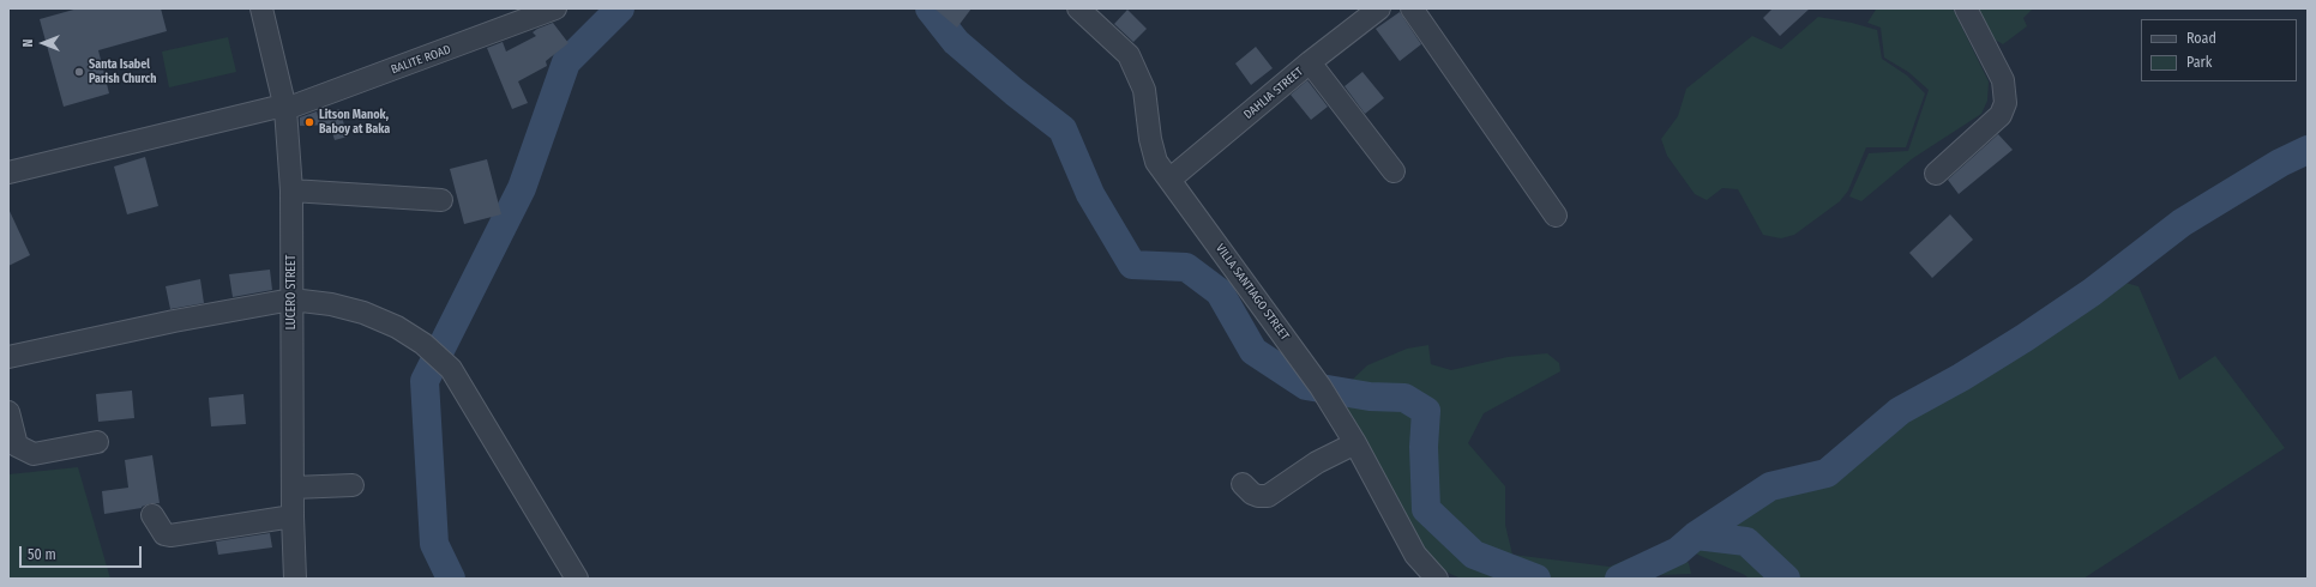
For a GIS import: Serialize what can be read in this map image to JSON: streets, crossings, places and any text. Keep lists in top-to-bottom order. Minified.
{"streets":{"street":["BALITE ROAD","DAHLIA STREET","LUCERO STREET","VILLA SANTIAGO STREET"]},"crossings":[["BALITE ROAD","LUCERO STREET"],["DAHLIA STREET","VILLA SANTIAGO STREET"]],"places":["Santa Isabel Parish Church","Litson Manok, Baboy at Baka"],"legend":["Road","Park"],"scale_bar":"50 m","north":"left"}
